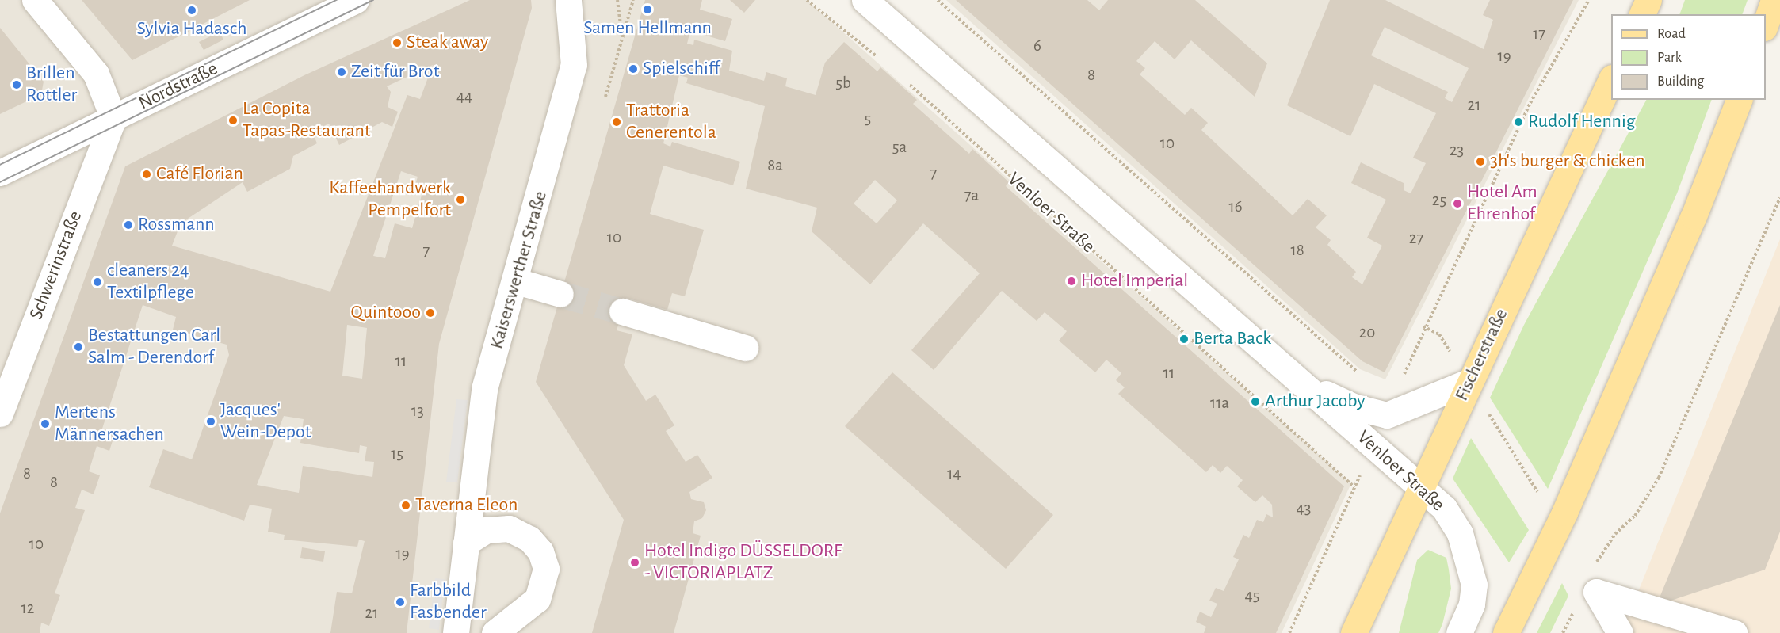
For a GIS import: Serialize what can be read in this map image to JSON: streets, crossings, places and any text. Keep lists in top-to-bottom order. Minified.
{"streets":{"main road":["Fischerstraße"],"street":["Nordstraße","Venloer Straße","Schwerinstraße","Kaiserswerther Straße"]},"crossings":[["Nordstraße","Schwerinstraße"],["Venloer Straße","Fischerstraße"]],"places":["Samen Hellmann","Sylvia Hadasch","Steak away","Spielschiff","Zeit für Brot","Brillen Rottler","La Copita Tapas-Restaurant","Trattoria Cenerentola","Rudolf Hennig","3h's burger & chicken","Café Florian","Kaffeehandwerk Pempelfort","Hotel Am Ehrenhof","Rossmann","Hotel Imperial","cleaners 24 Textilpflege","Quintooo","Berta Back","Bestattungen Carl Salm - Derendorf","Arthur Jacoby","Jacques' Wein-Depot","Mertens Männersachen","Taverna Eleon","Hotel Indigo DÜSSELDORF - VICTORIAPLATZ","Farbbild Fasbender"],"house_numbers":["17","6","19","8","5b","44","21","5","10","5a","23","8a","7","7a","25","16","10","27","18","7","20","11","11","11a","13","15","8","14","8","43","10","19","45","12","21"],"legend":["Road","Park","Building"]}
